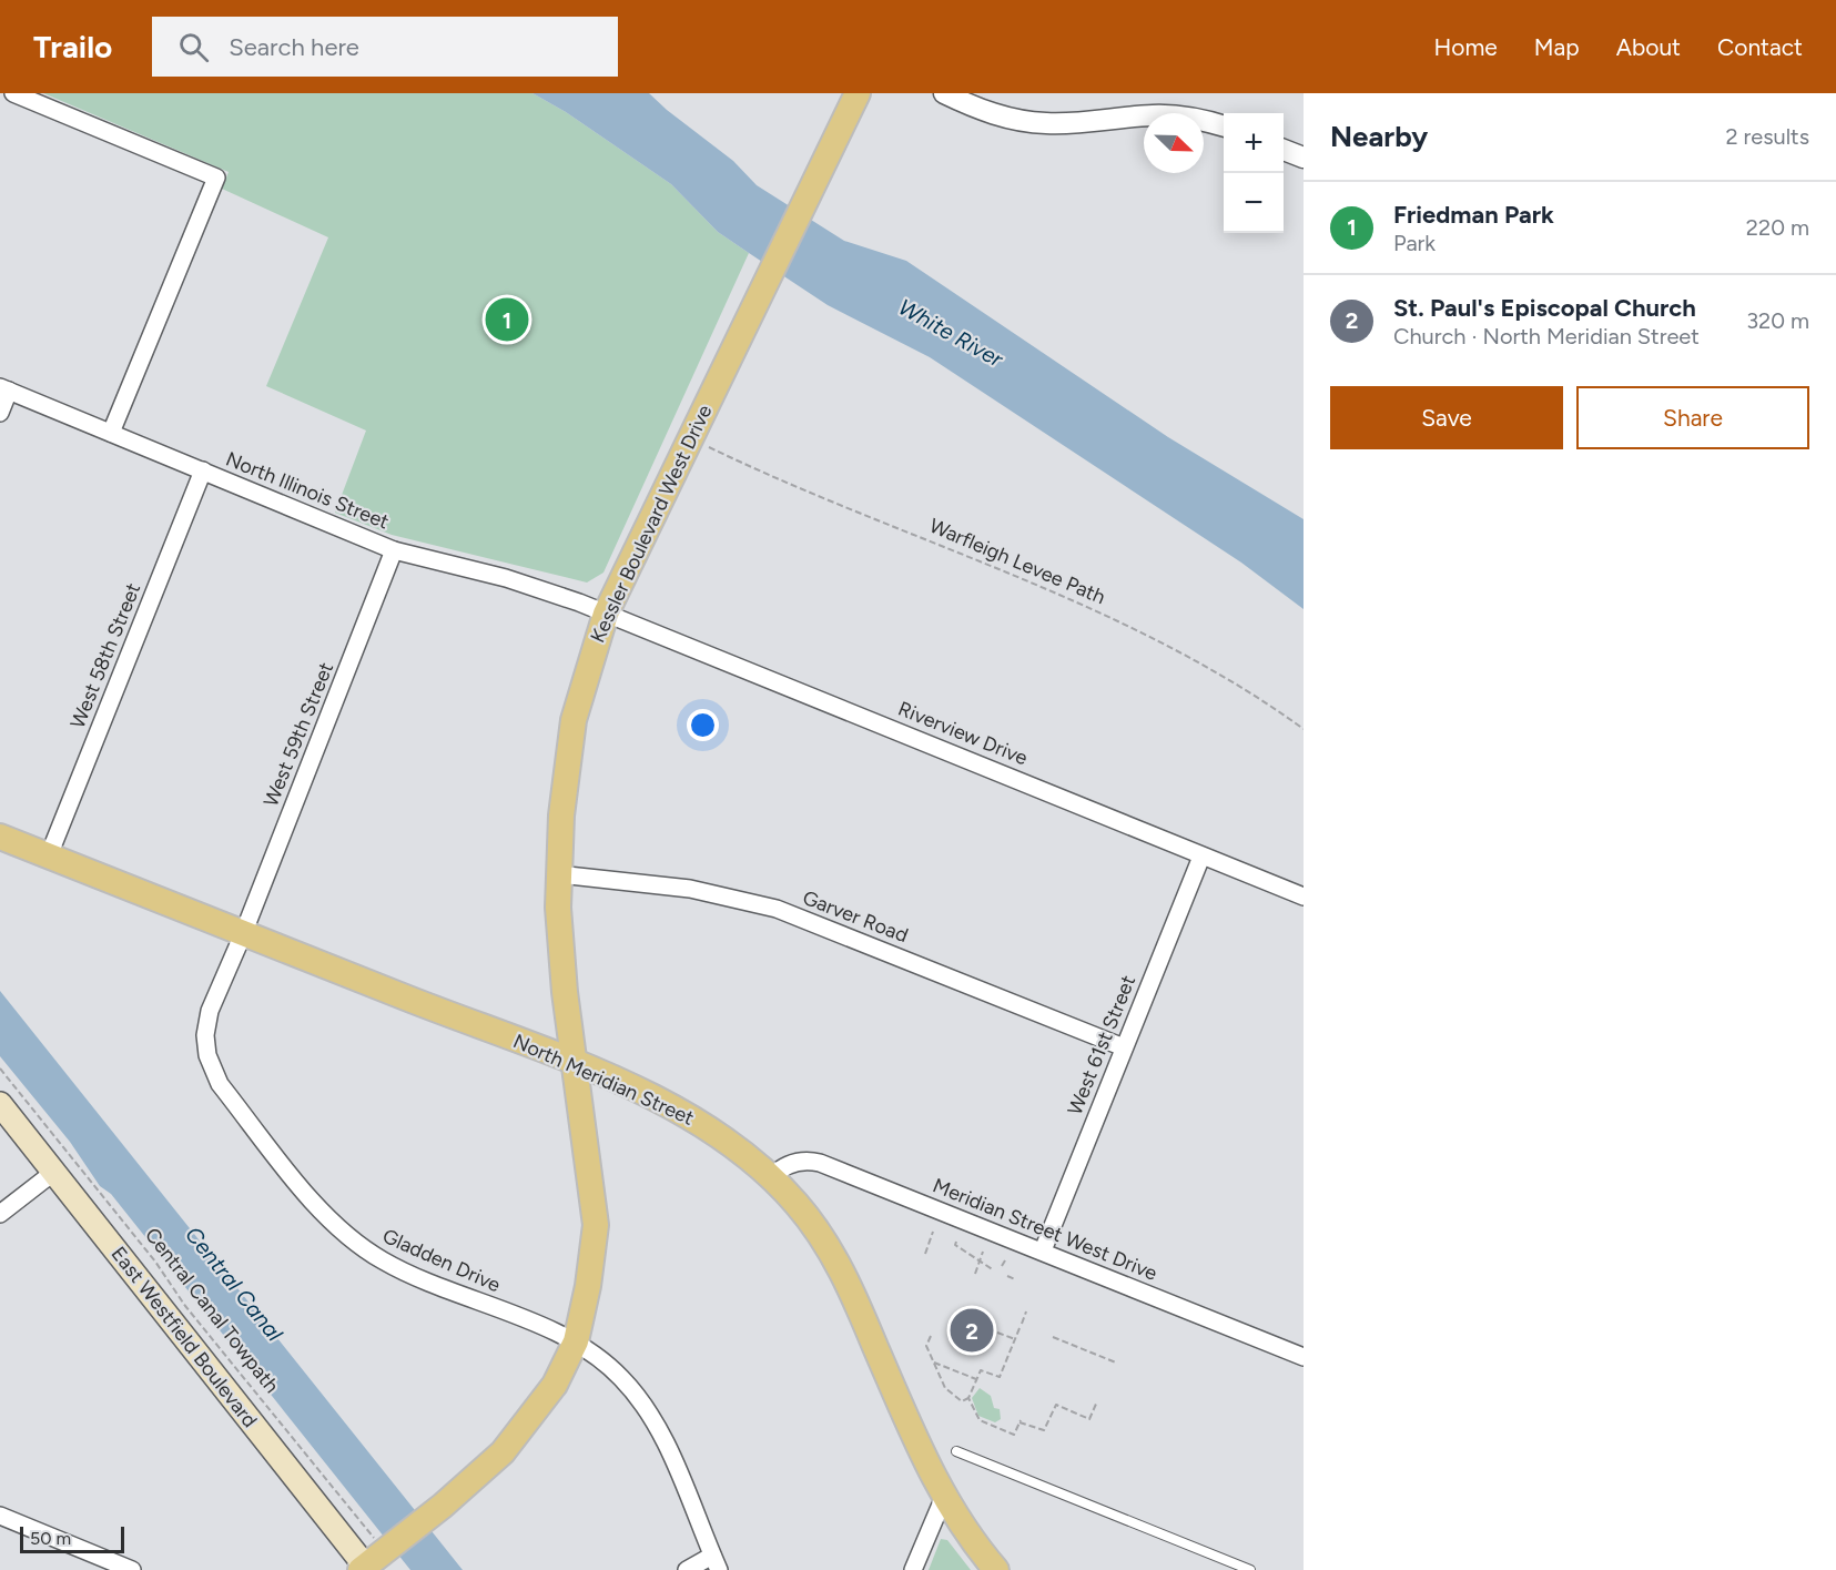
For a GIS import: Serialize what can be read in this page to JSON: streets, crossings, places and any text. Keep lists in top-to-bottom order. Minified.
{"streets":{"main road":["Kessler Boulevard West Drive","North Meridian Street","East Westfield Boulevard"],"street":["North Illinois Street","West 58th Street","Riverview Drive","West 59th Street","Garver Road","West 61st Street","Meridian Street West Drive","Gladden Drive"],"path":["Warfleigh Levee Path","Central Canal Towpath"]},"crossings":[["North Illinois Street","Kessler Boulevard West Drive"],["North Illinois Street","West 58th Street"],["North Illinois Street","Riverview Drive"],["North Illinois Street","West 59th Street"],["Kessler Boulevard West Drive","Riverview Drive"],["Kessler Boulevard West Drive","Garver Road"],["Kessler Boulevard West Drive","North Meridian Street"],["Kessler Boulevard West Drive","Gladden Drive"],["Kessler Boulevard West Drive","Central Canal Towpath"],["Kessler Boulevard West Drive","East Westfield Boulevard"],["West 58th Street","North Meridian Street"],["Riverview Drive","West 61st Street"],["West 59th Street","North Meridian Street"],["West 59th Street","Gladden Drive"],["Garver Road","West 61st Street"],["West 61st Street","Meridian Street West Drive"],["North Meridian Street","Meridian Street West Drive"],["North Meridian Street","Gladden Drive"],["Central Canal Towpath","East Westfield Boulevard"]],"water":["White River","Central Canal"],"scale_bar":"50 m","north":"bottom right","page":{"header":"Trailo","search":"Search here","nav":["Home","Map","About","Contact"],"heading":["Nearby","2 results"],"map_buttons":["+","−"],"list":[{"mark":"1","name":"Friedman Park","note":"Park","value":"220 m"},{"mark":"2","name":"St. Paul's Episcopal Church","note":"Church · North Meridian Street","value":"320 m"}],"pins":["1","2"],"buttons":["Save","Share"],"scale":"50 m"}}
